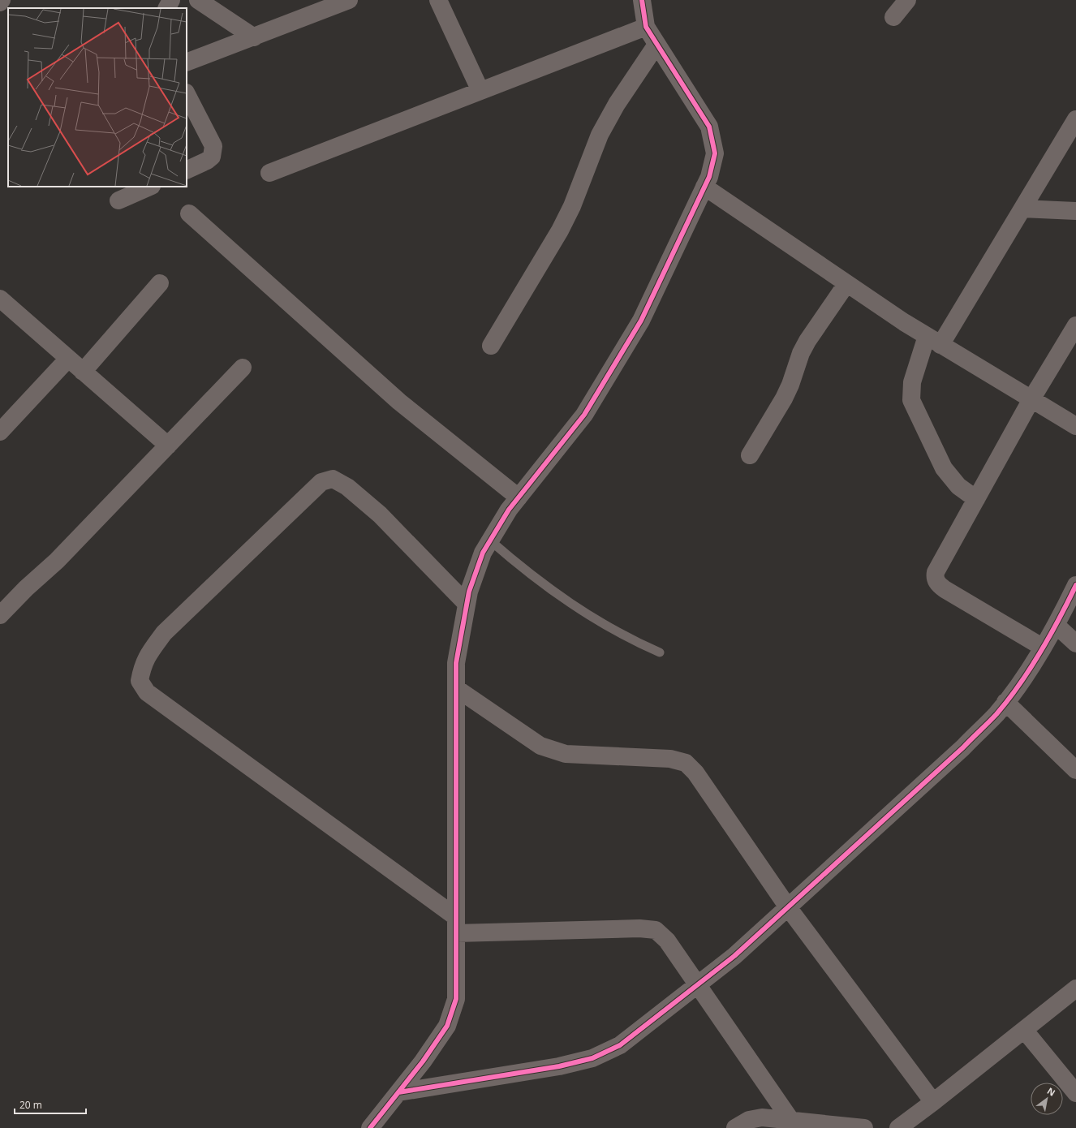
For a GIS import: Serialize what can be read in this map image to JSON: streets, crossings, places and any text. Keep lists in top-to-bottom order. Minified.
{"scale_bar":"20 m","north":"top right"}
